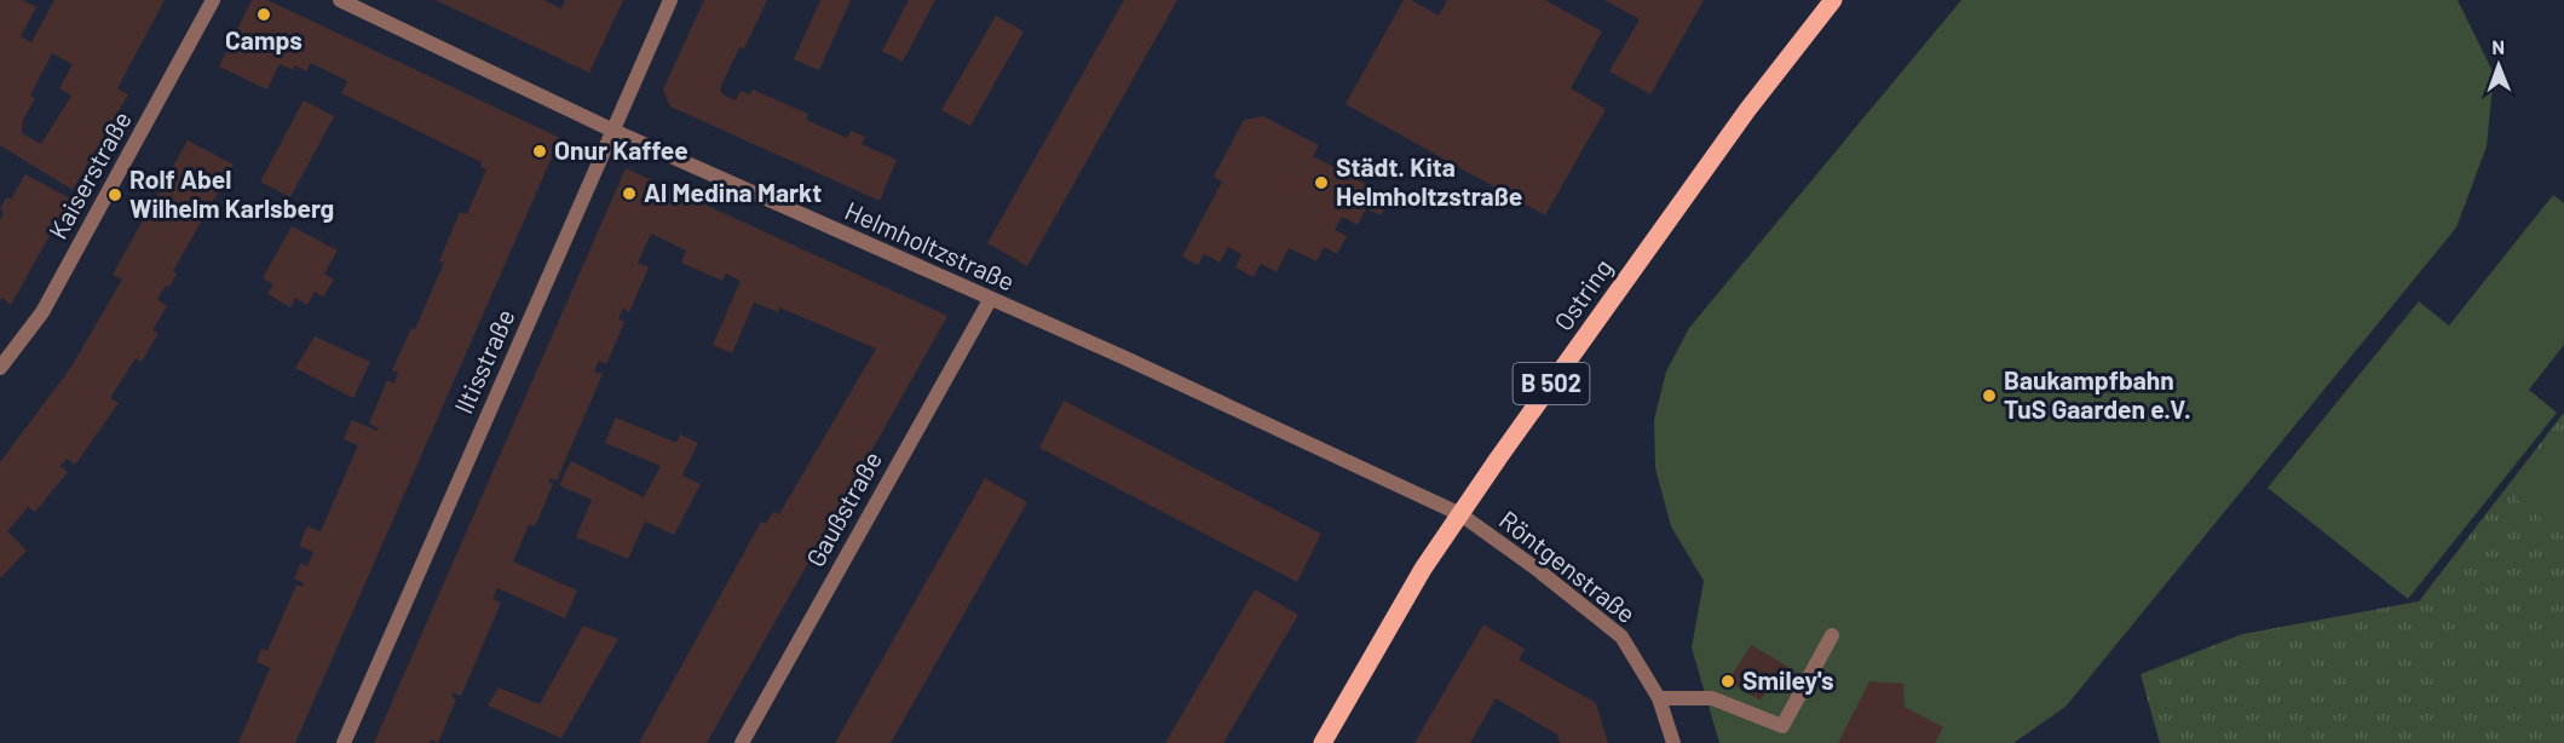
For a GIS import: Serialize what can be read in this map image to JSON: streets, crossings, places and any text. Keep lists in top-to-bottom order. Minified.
{"streets":{"main road":["Ostring","B 502"],"street":["Kaiserstraße","Helmholtzstraße","Iltisstraße","Gaußstraße","Röntgenstraße"]},"crossings":[["Helmholtzstraße","Ostring"],["Helmholtzstraße","Iltisstraße"],["Helmholtzstraße","Gaußstraße"],["Helmholtzstraße","Röntgenstraße"],["Ostring","Röntgenstraße"]],"places":["Camps","Onur Kaffee","Städt. Kita Helmholtzstraße","Al Medina Markt","Rolf Abel Wilhelm Karlsberg","Baukampfbahn TuS Gaarden e.V.","Smiley's"],"north":"top"}
